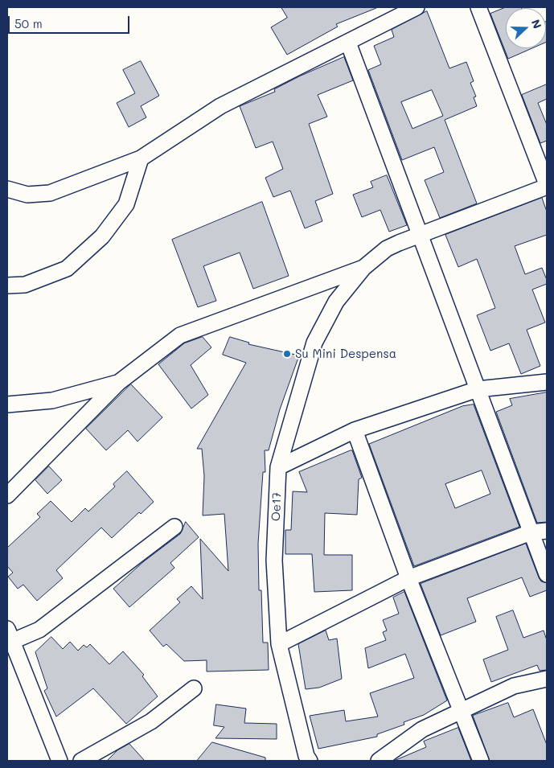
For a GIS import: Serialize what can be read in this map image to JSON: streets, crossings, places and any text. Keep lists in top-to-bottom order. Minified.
{"streets":{"street":["Oe17"]},"places":["Su Mini Despensa"],"scale_bar":"50 m","north":"right"}
